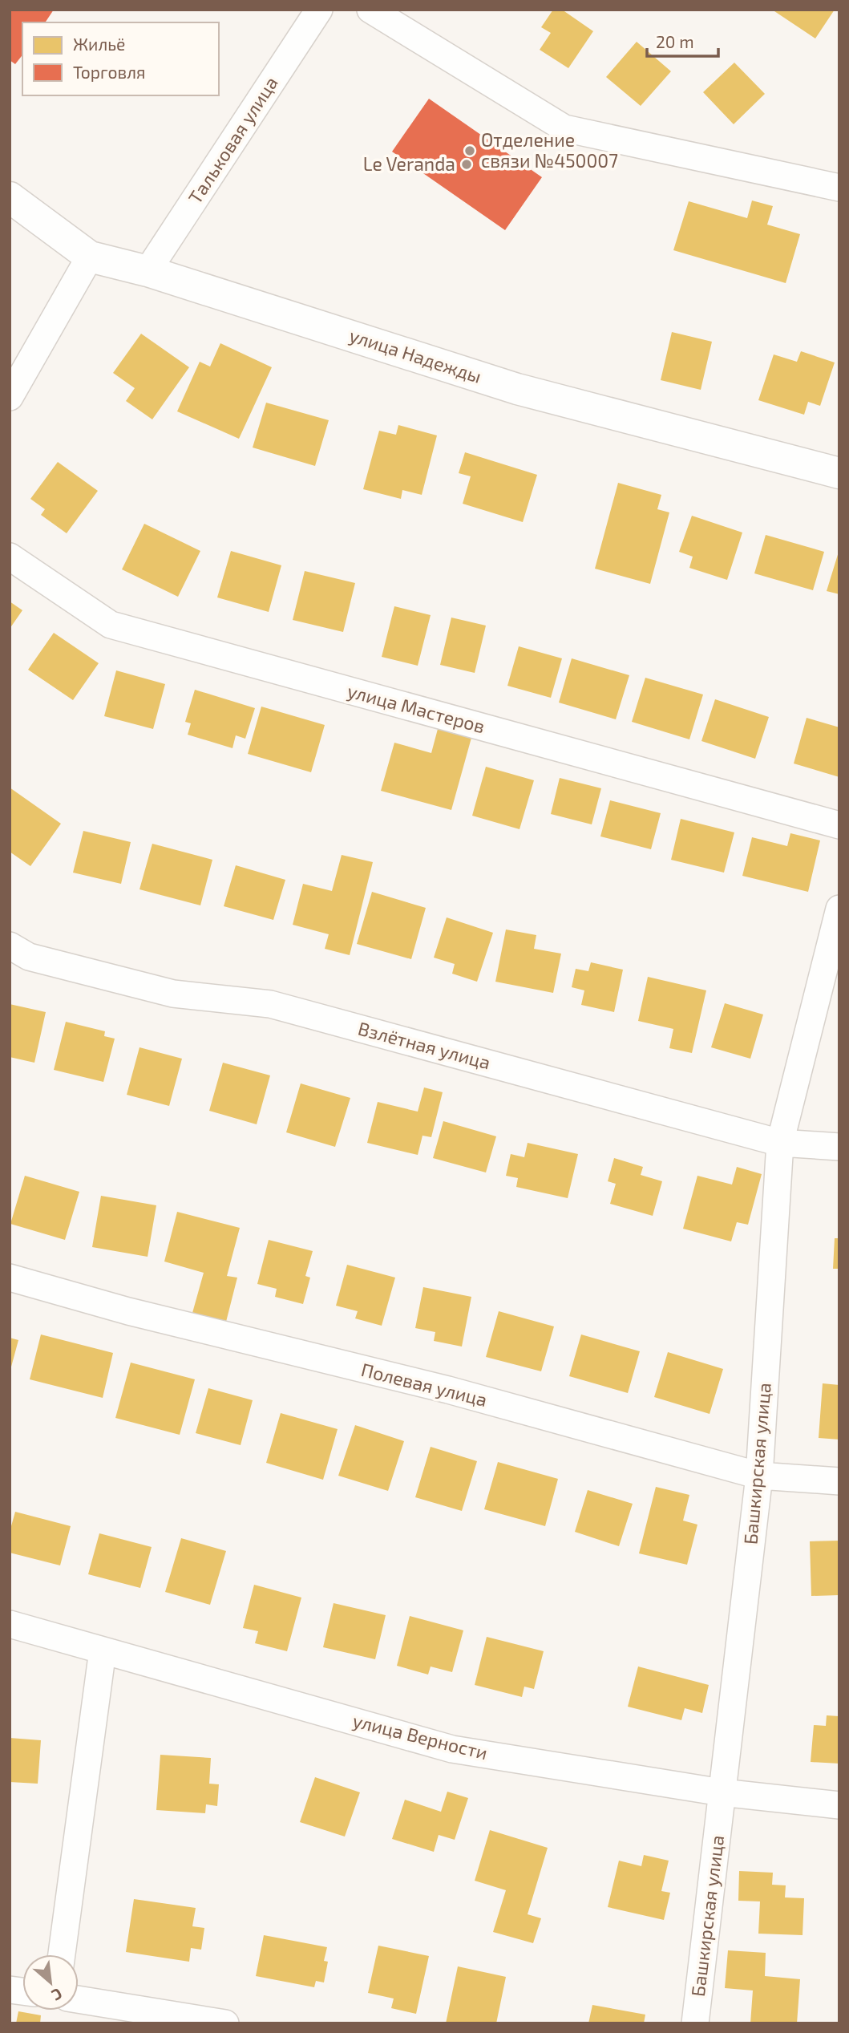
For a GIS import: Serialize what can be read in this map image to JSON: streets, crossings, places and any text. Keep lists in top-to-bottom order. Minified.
{"streets":{"street":["Тальковая улица","улица Надежды","улица Мастеров","Взлётная улица","Полевая улица","Башкирская улица","улица Верности"]},"crossings":[["Тальковая улица","улица Надежды"],["Взлётная улица","Башкирская улица"],["Полевая улица","Башкирская улица"],["Башкирская улица","улица Верности"]],"places":["Отделение связи №450007","Le Veranda"],"legend":["Жильё","Торговля"],"scale_bar":"20 m","north":"bottom right"}
